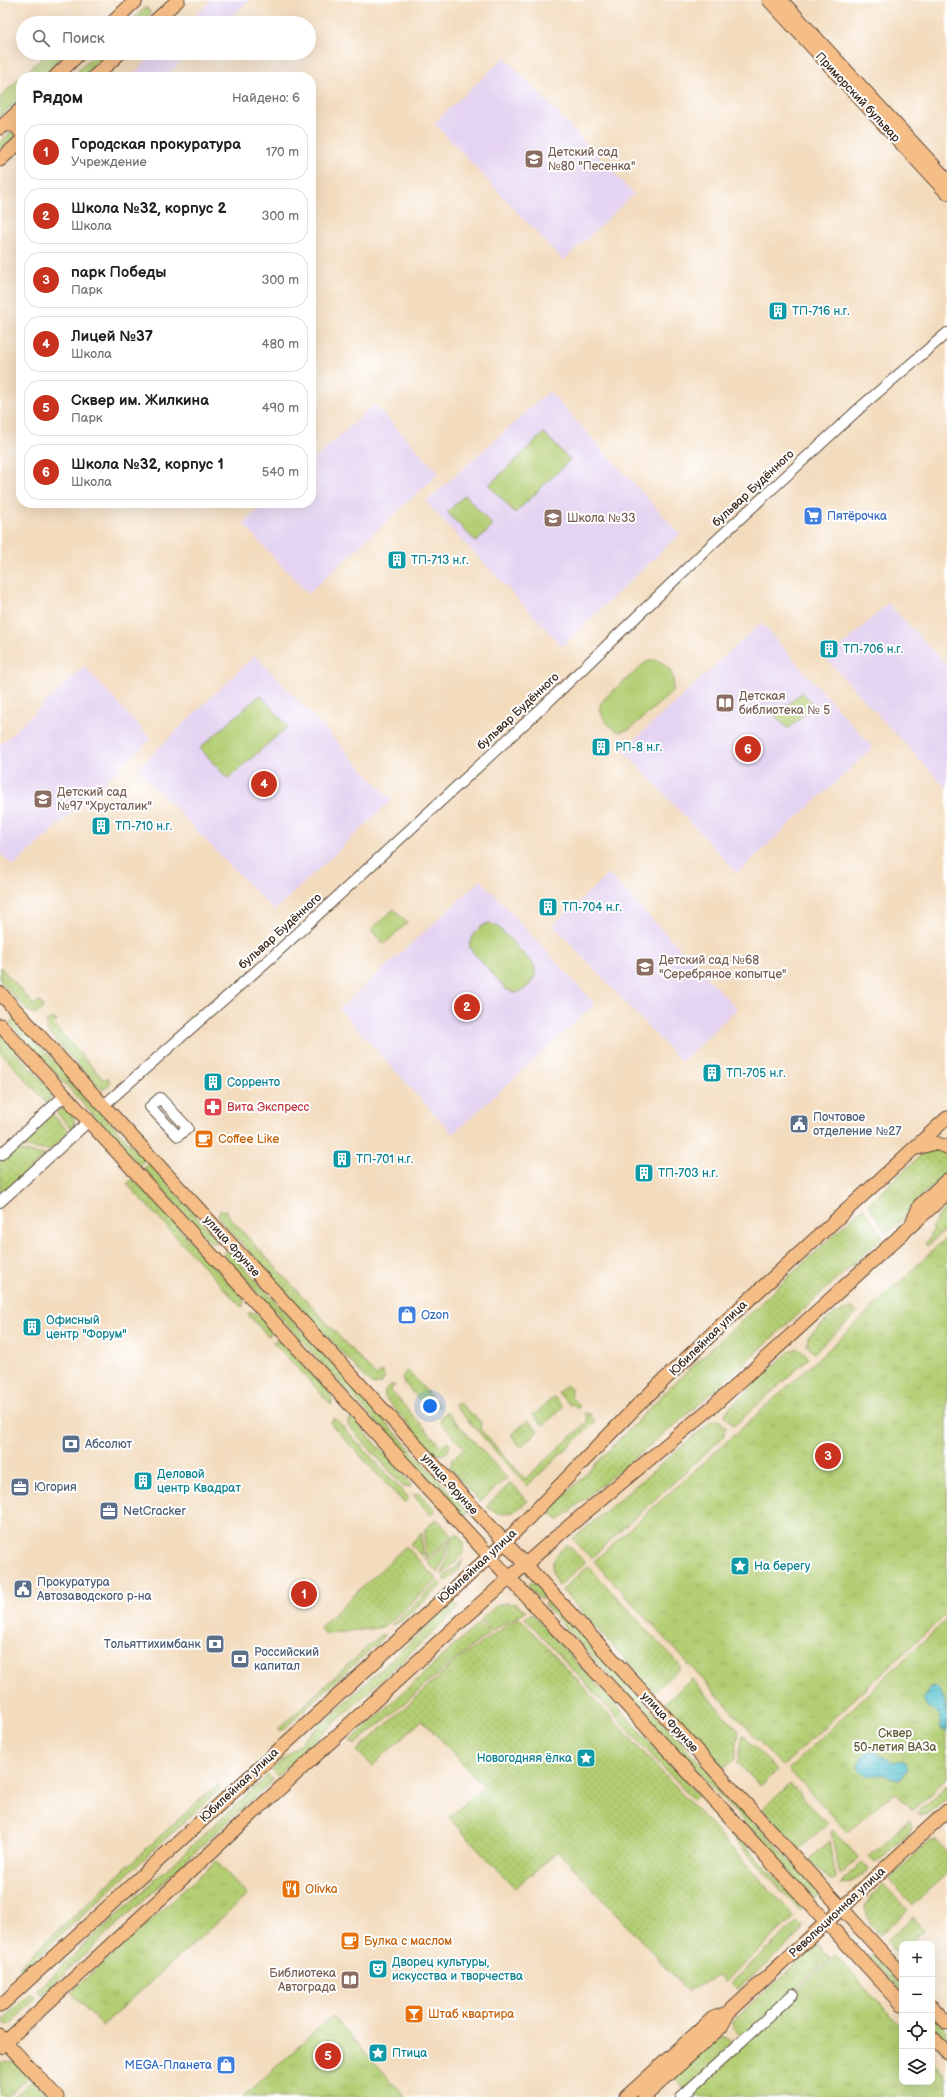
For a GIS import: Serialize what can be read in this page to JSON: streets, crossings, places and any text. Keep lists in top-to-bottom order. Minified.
{"streets":{"main road":["Приморский бульвар","улица Фрунзе","Юбилейная улица","Революционная улица"],"street":["бульвар Будённого"]},"crossings":[["бульвар Будённого","улица Фрунзе"],["улица Фрунзе","Юбилейная улица"],["улица Фрунзе","Революционная улица"]],"parks":["Сквер 50-летия ВАЗа"],"places":{"school or university":["Детский сад №80 \"Песенка\"","Школа №33","Детский сад №97 \"Хрусталик\"","Детский сад №68 \"Серебряное копытце\""],"building":["ТП-716 н.г.","ТП-713 н.г.","ТП-706 н.г.","РП-8 н.г.","ТП-710 н.г.","ТП-704 н.г.","ТП-705 н.г.","Сорренто","ТП-701 н.г.","ТП-703 н.г.","Офисный центр \"Форум\"","Деловой центр Квадрат"],"supermarket":["Пятёрочка"],"library":["Детская библиотека № 5","Библиотека Автограда"],"pharmacy":["Вита Экспресс"],"public building":["Почтовое отделение №27","Прокуратура Автозаводского р-на"],"cafe":["Coffee Like","Булка с маслом"],"shop":["Ozon","MEGA-Планета"],"bank":["Абсолют","Тольяттихимбанк","Российский капитал"],"office":["Югория","NetCracker"],"place":["На берегу","Новогодняя ёлка","Птица"],"restaurant":["Olivka"],"theatre":["Дворец культуры, искусства и творчества"],"bar":["Штаб квартира"]},"page":{"search":"Поиск","heading":["Рядом","Найдено: 6"],"list":[{"mark":"1","name":"Городская прокуратура","note":"Учреждение","value":"170 m"},{"mark":"2","name":"Школа №32, корпус 2","note":"Школа","value":"300 m"},{"mark":"3","name":"парк Победы","note":"Парк","value":"300 m"},{"mark":"4","name":"Лицей №37","note":"Школа","value":"480 m"},{"mark":"5","name":"Сквер им. Жилкина","note":"Парк","value":"490 m"},{"mark":"6","name":"Школа №32, корпус 1","note":"Школа","value":"540 m"}],"pins":["6","4","2","3","1","5"],"map_buttons":["+","−"]}}
